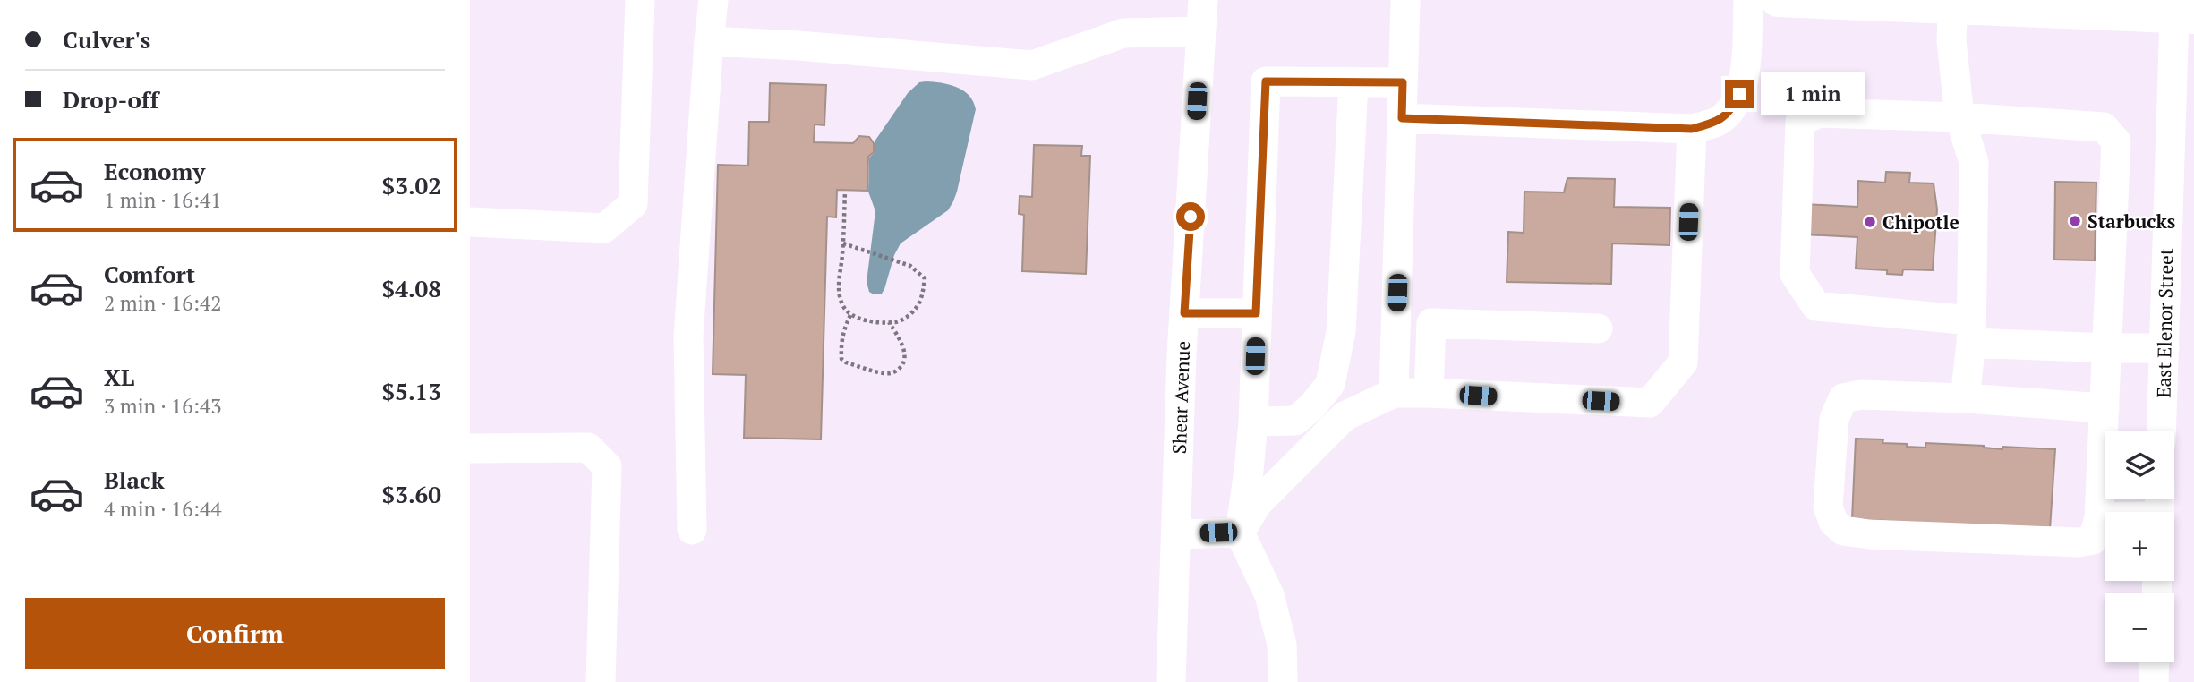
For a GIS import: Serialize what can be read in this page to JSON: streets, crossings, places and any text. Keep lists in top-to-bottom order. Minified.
{"streets":{"street":["East Elenor Street","Shear Avenue"]},"places":["Starbucks","Chipotle"],"page":{"banner":["Culver's","Drop-off"],"bubble":"1 min","list":[{"name":"Economy","note":"1 min · 16:41","value":"$3.02"},{"name":"Comfort","note":"2 min · 16:42","value":"$4.08"},{"name":"XL","note":"3 min · 16:43","value":"$5.13"},{"name":"Black","note":"4 min · 16:44","value":"$3.60"}],"map_buttons":["+","−"],"buttons":"Confirm"}}
